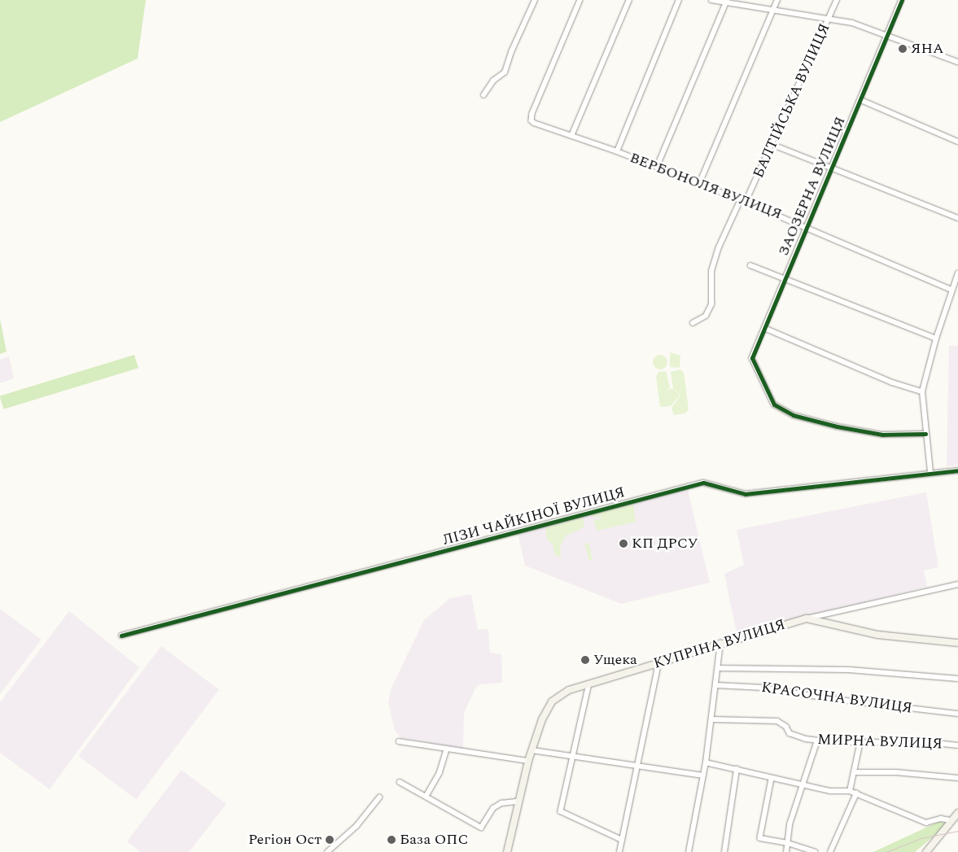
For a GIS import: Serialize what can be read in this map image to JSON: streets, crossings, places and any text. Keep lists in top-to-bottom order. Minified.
{"streets":{"main road":["КУПРІНА ВУЛИЦЯ"],"street":["БАЛТІЙСЬКА ВУЛИЦЯ","ВЕРБОНОЛЯ ВУЛИЦЯ","ЗАОЗЕРНА ВУЛИЦЯ","ЛІЗИ ЧАЙКІНОЇ ВУЛИЦЯ","КРАСОЧНА ВУЛИЦЯ","МИРНА ВУЛИЦЯ"]},"crossings":[["БАЛТІЙСЬКА ВУЛИЦЯ","ВЕРБОНОЛЯ ВУЛИЦЯ"],["ВЕРБОНОЛЯ ВУЛИЦЯ","ЗАОЗЕРНА ВУЛИЦЯ"]],"places":["ЯНА","КП ДРСУ","Ущека","Регіон Ост","База ОПС"]}
